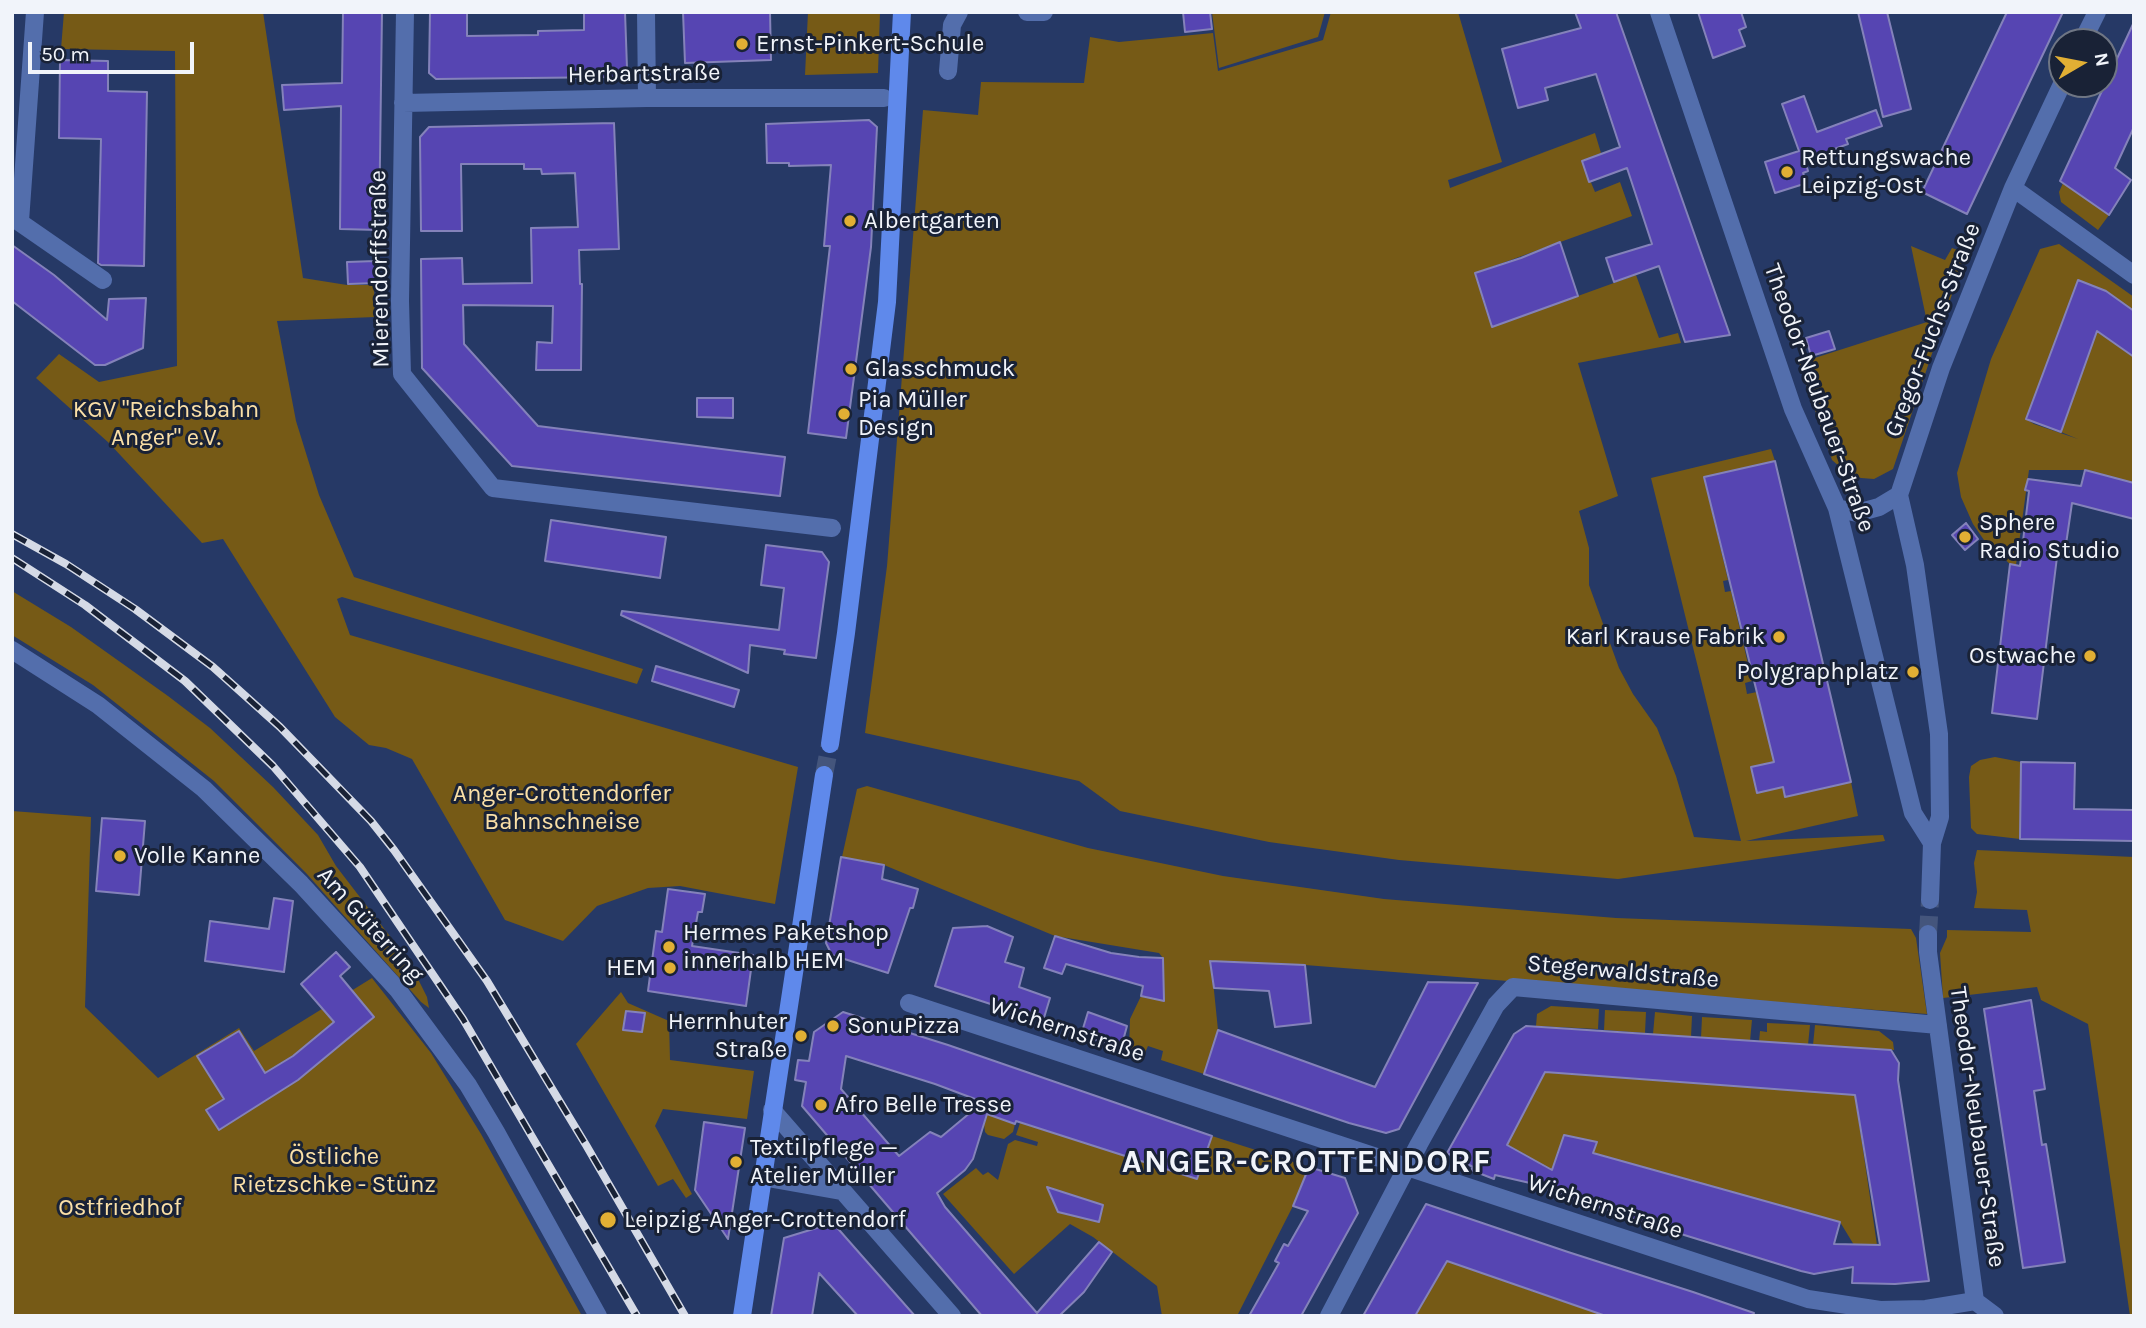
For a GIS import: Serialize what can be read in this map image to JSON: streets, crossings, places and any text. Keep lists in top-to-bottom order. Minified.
{"streets":{"street":["Herbartstraße","Mierendorffstraße","Gregor-Fuchs-Straße","Theodor-Neubauer-Straße","Am Güterring","Stegerwaldstraße","Wichernstraße"]},"crossings":[["Herbartstraße","Mierendorffstraße"],["Gregor-Fuchs-Straße","Theodor-Neubauer-Straße"],["Theodor-Neubauer-Straße","Stegerwaldstraße"],["Theodor-Neubauer-Straße","Wichernstraße"],["Stegerwaldstraße","Wichernstraße"]],"districts":["ANGER-CROTTENDORF"],"parks":["KGV \"Reichsbahn Anger\" e.V.","Anger-Crottendorfer Bahnschneise","Östliche Rietzschke - Stünz","Ostfriedhof"],"places":["Ernst-Pinkert-Schule","Rettungswache Leipzig-Ost","Albertgarten","Glasschmuck","Pia Müller Design","Sphere Radio Studio","Karl Krause Fabrik","Ostwache","Polygraphplatz","Volle Kanne","Hermes Paketshop innerhalb HEM","HEM","SonuPizza","Herrnhuter Straße","Afro Belle Tresse","Textilpflege — Atelier Müller","Leipzig-Anger-Crottendorf"],"scale_bar":"50 m","north":"right"}
